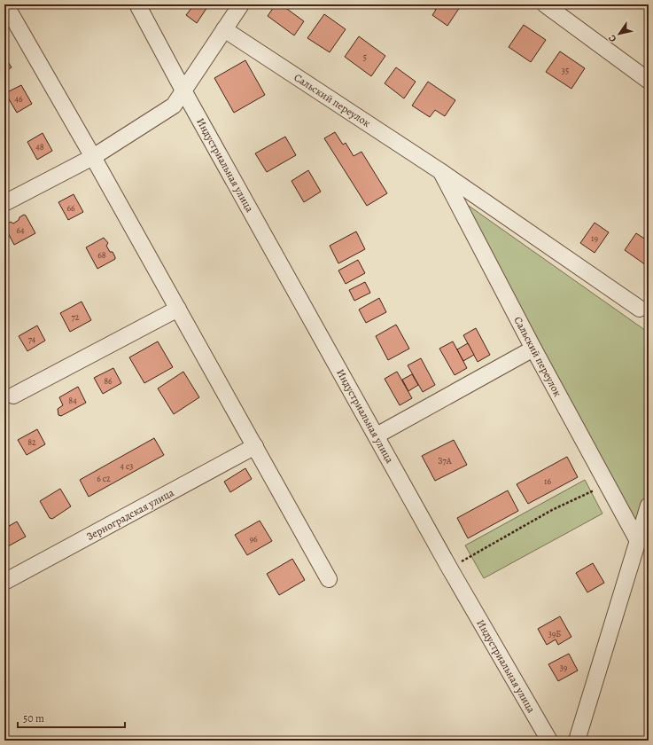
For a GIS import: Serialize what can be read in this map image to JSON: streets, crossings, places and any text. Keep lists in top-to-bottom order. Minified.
{"streets":{"street":["Сальский переулок","Индустриальная улица","Зерноградская улица"]},"house_numbers":["5","35","46","48","66","64","19","68","72","74","86","84","82","З7А","4 с3","6 с2","16","96","39Б","39"],"scale_bar":"50 m","north":"bottom left"}
